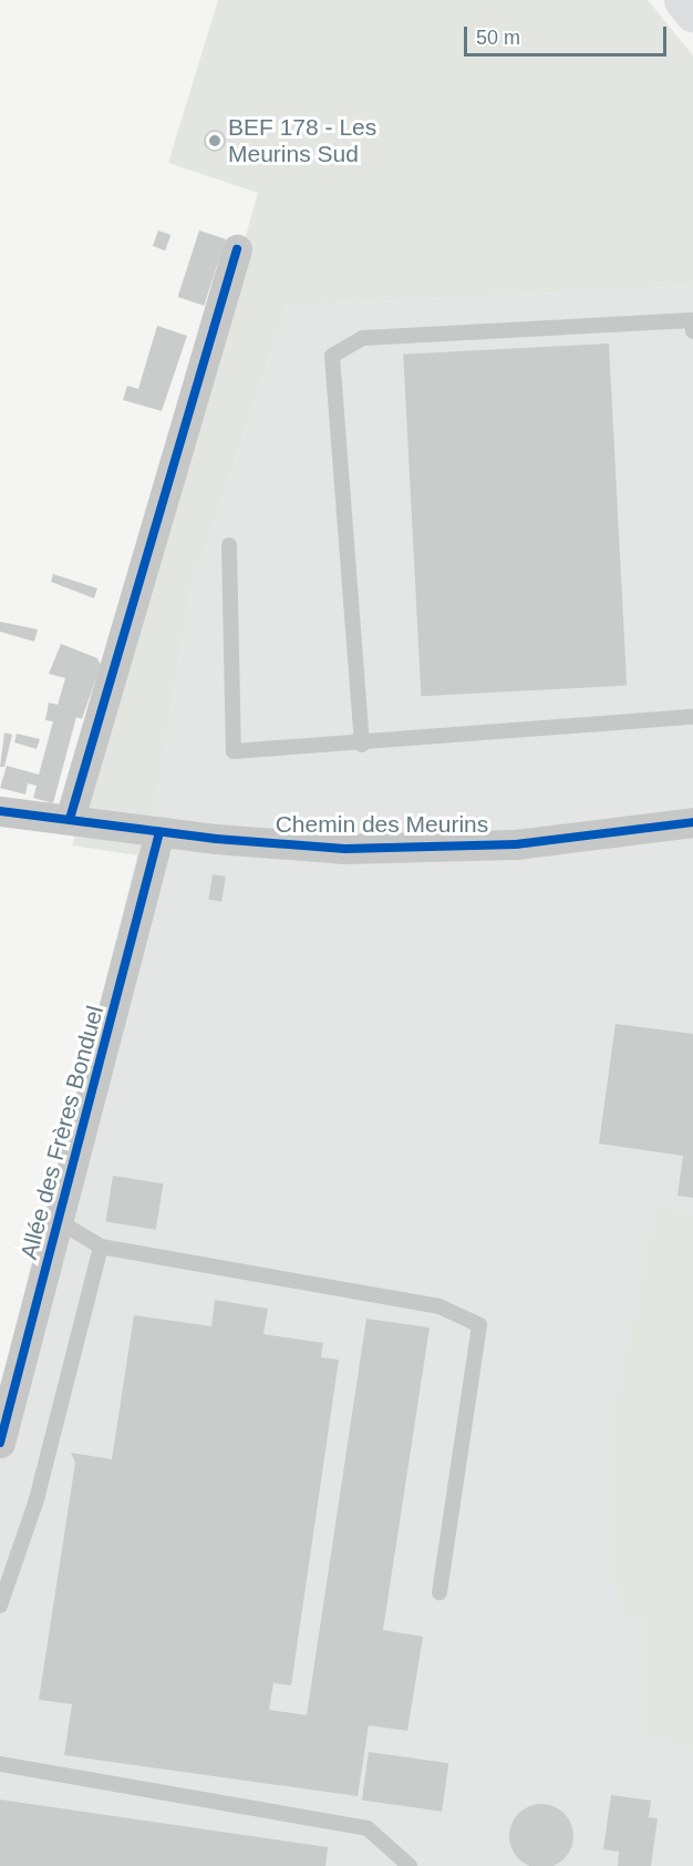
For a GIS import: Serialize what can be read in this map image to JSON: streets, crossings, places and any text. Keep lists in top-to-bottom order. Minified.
{"streets":{"street":["Chemin des Meurins","Allée des Frères Bonduel"]},"crossings":[["Chemin des Meurins","Allée des Frères Bonduel"]],"places":["BEF 178 - Les Meurins Sud"],"scale_bar":"50 m"}
